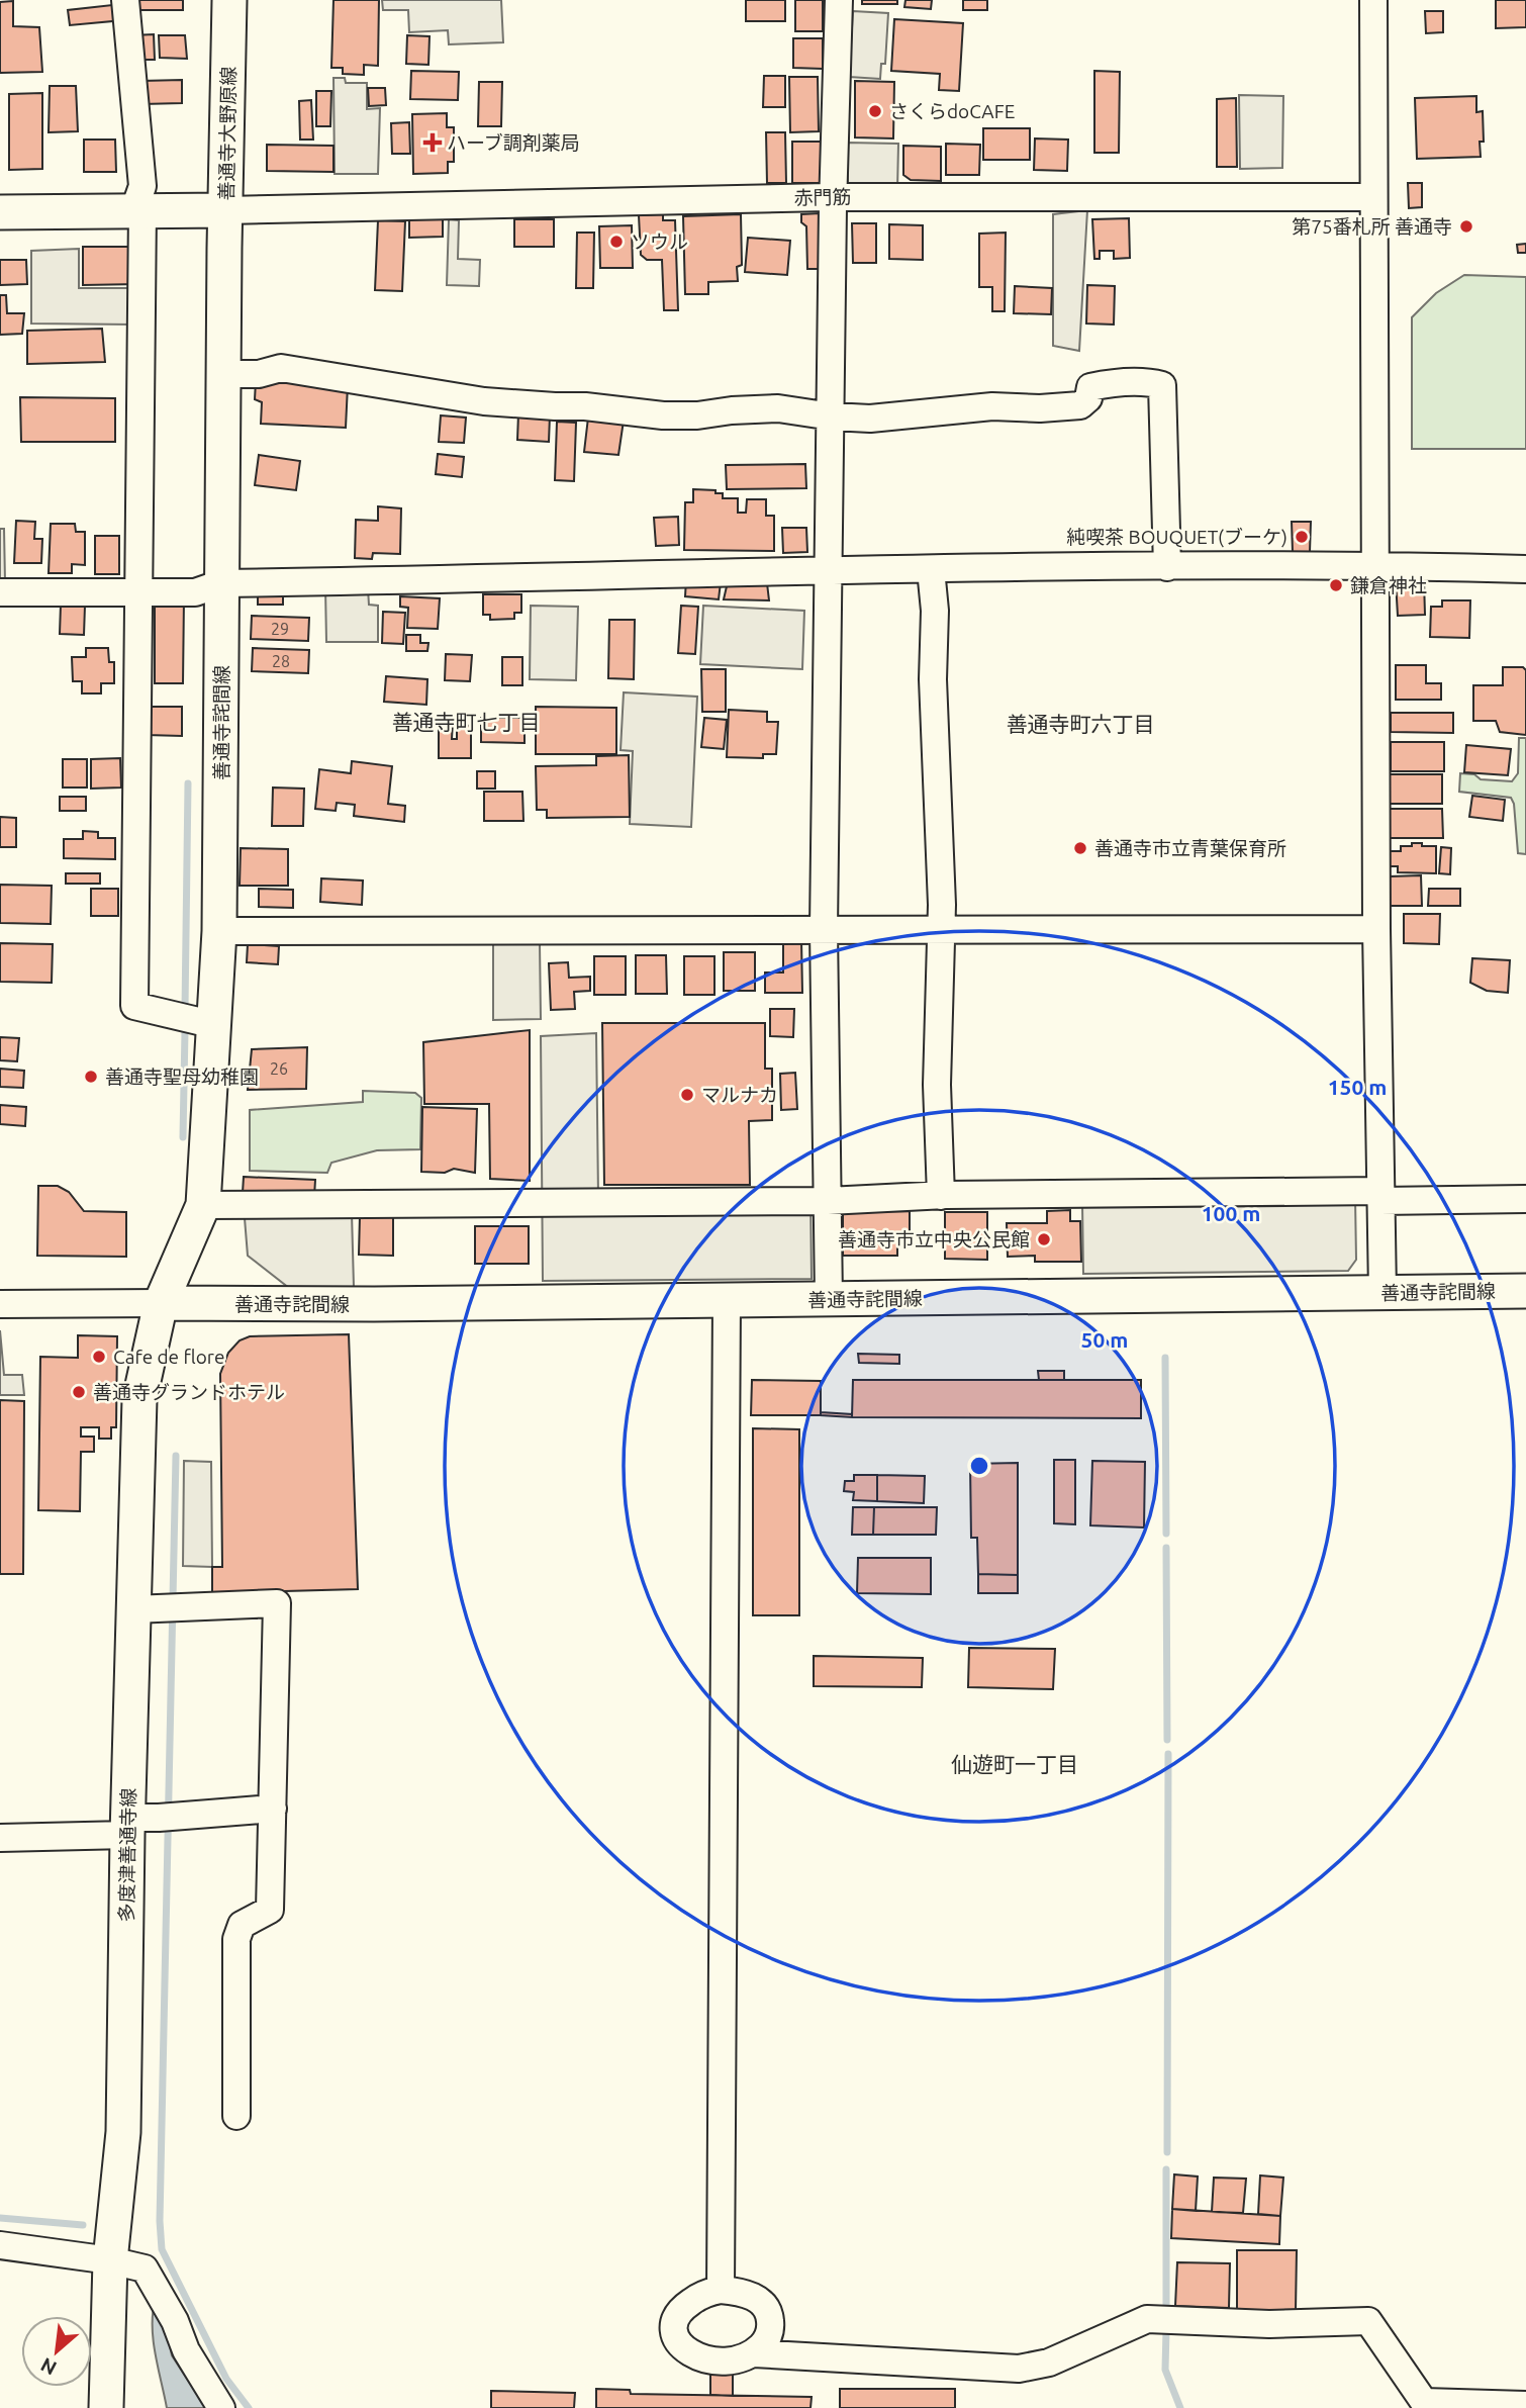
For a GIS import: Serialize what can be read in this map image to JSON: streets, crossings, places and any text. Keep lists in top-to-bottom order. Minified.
{"streets":{"main road":["善通寺大野原線","善通寺詫間線","多度津善通寺線"],"street":["赤門筋"]},"crossings":[["善通寺大野原線","赤門筋"],["善通寺大野原線","善通寺詫間線"],["赤門筋","善通寺詫間線"],["善通寺詫間線","多度津善通寺線"]],"districts":["善通寺町七丁目","善通寺町六丁目","仙遊町一丁目"],"places":{"other":["さくらdoCAFE","第75番札所 善通寺","ソウル","純喫茶 BOUQUET(ブーケ)","鎌倉神社","善通寺市立青葉保育所","善通寺聖母幼稚園","マルナカ","善通寺市立中央公民館","Cafe de flore","善通寺グランドホテル"],"health":["ハーブ調剤薬局"]},"house_numbers":["29","28","26"],"north":"bottom left","rings":["150 m","100 m","50 m"]}
